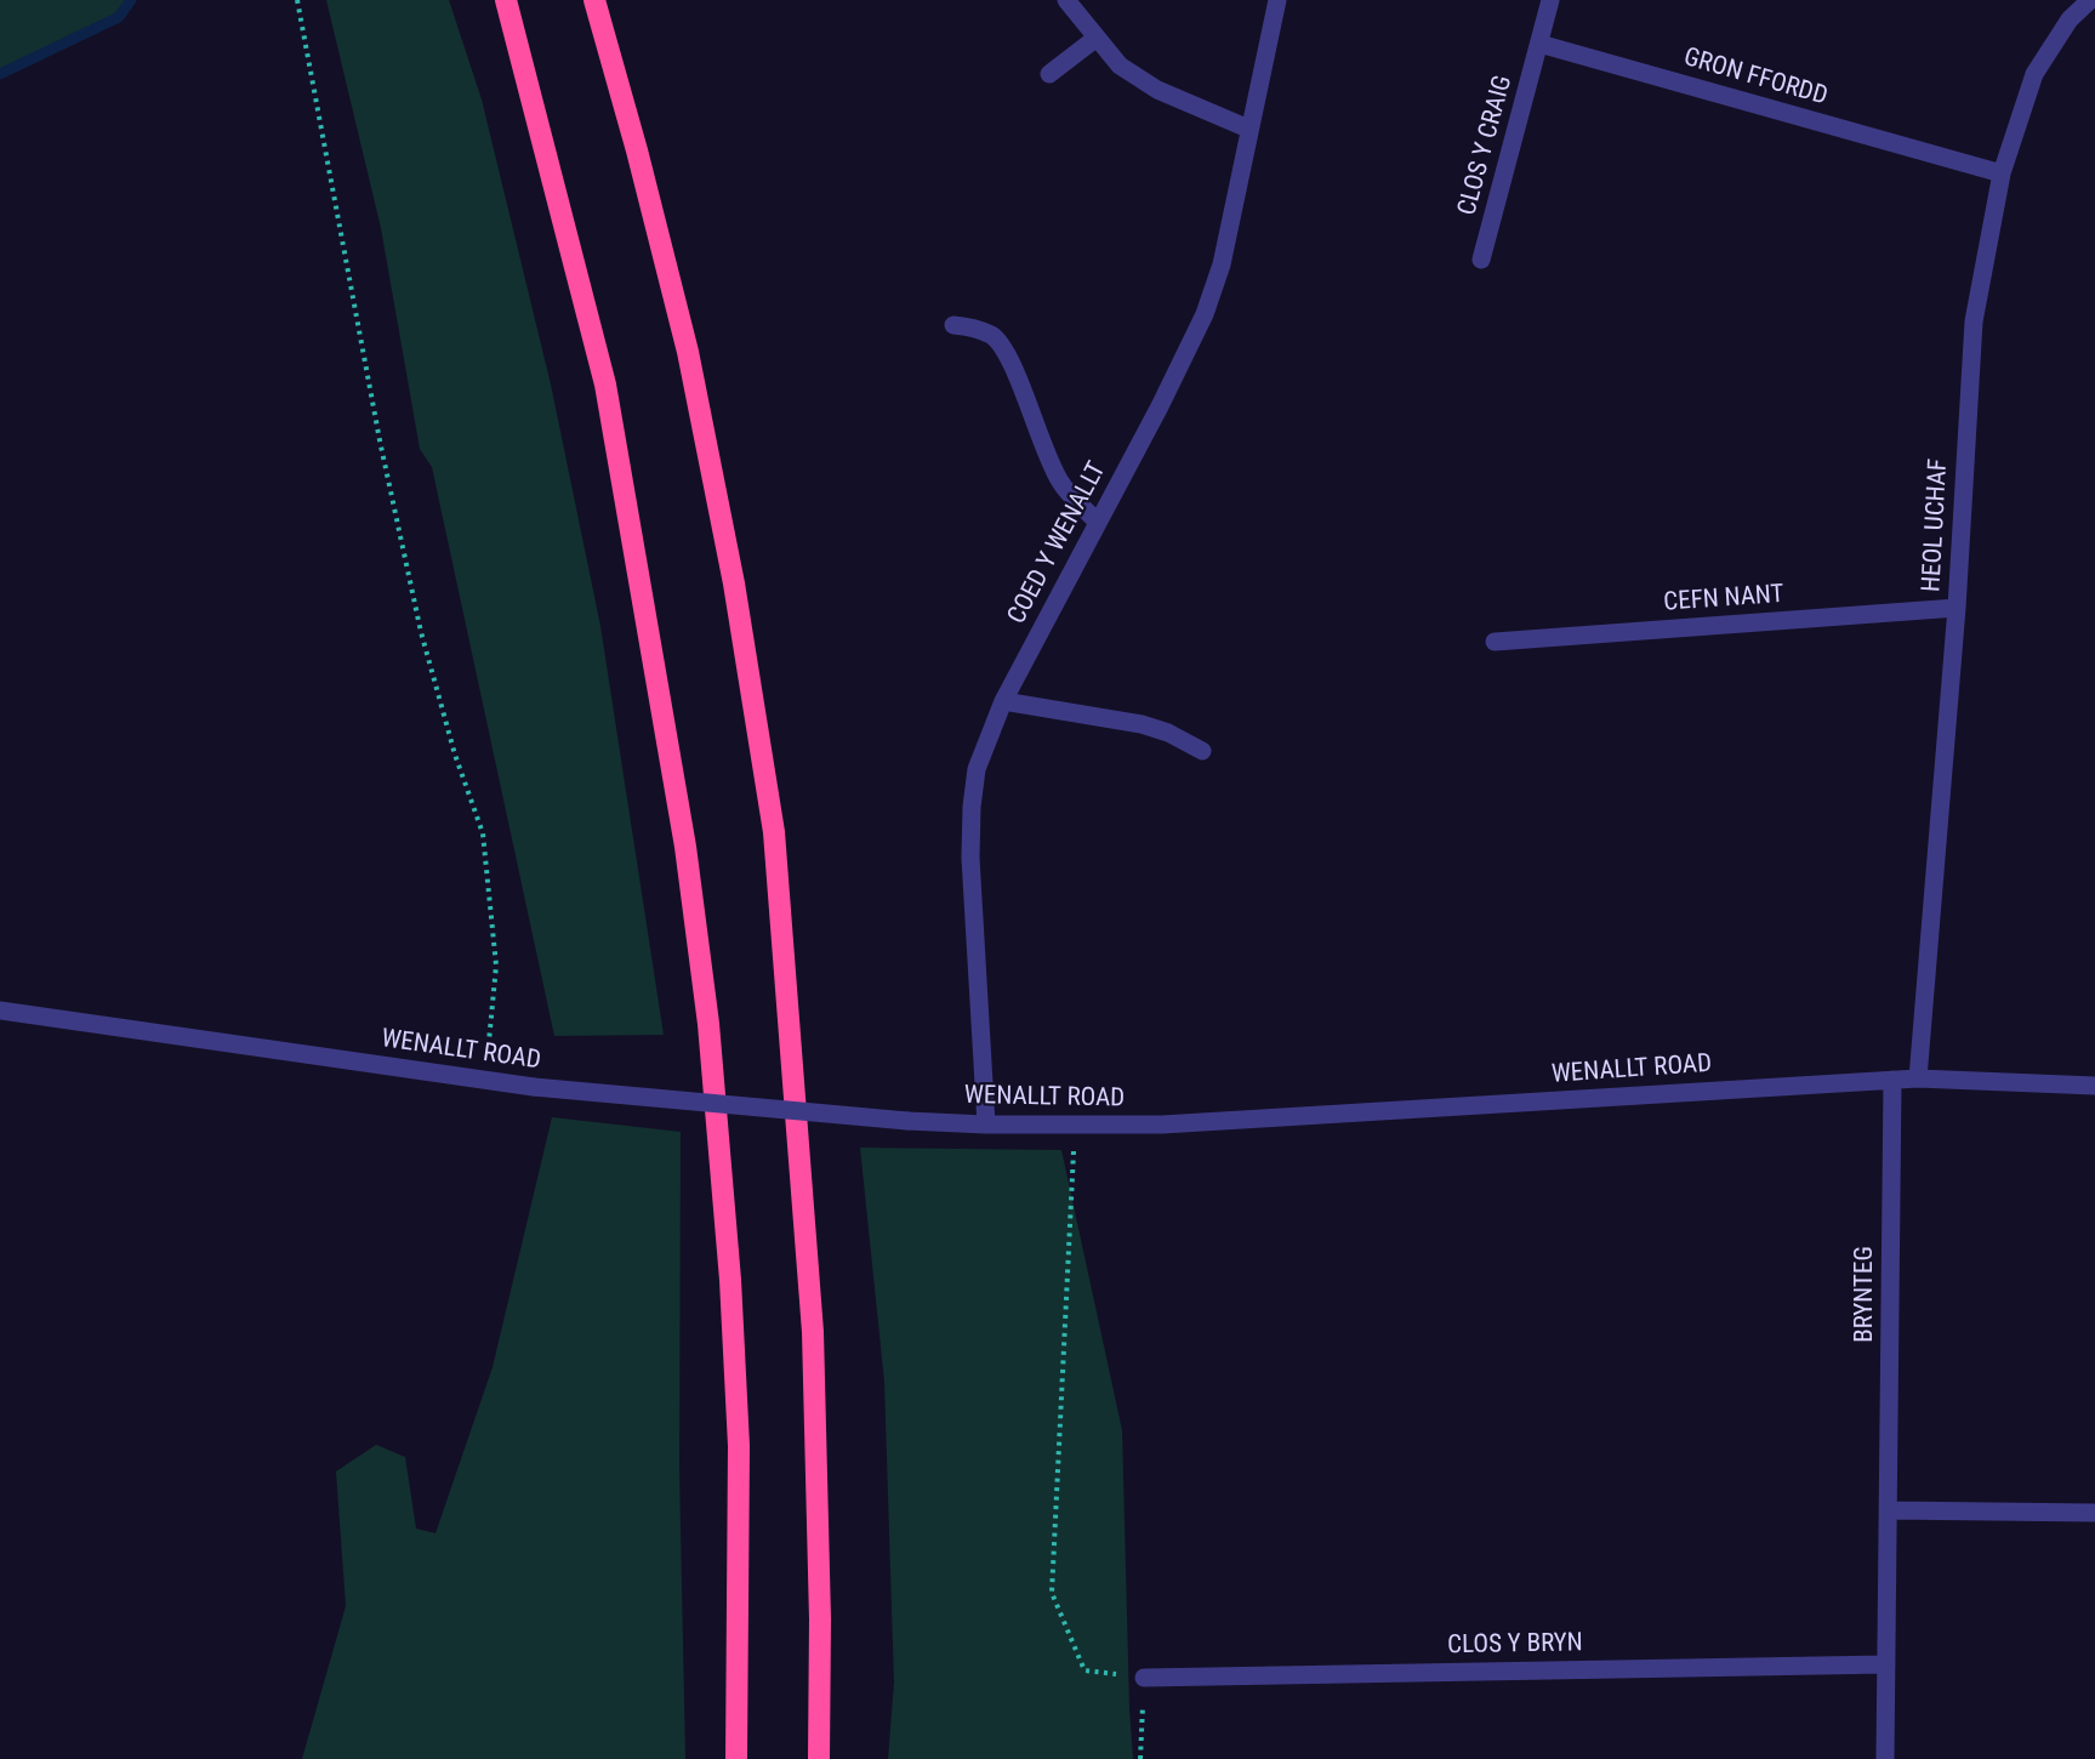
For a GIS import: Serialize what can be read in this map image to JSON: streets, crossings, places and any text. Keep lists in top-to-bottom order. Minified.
{"streets":{"street":["GRON FFORDD","CLOS Y CRAIG","HEOL UCHAF","COED Y WENALLT","CEFN NANT","WENALLT ROAD","BRYNTEG","CLOS Y BRYN"]},"crossings":[["GRON FFORDD","CLOS Y CRAIG"],["GRON FFORDD","HEOL UCHAF"],["HEOL UCHAF","CEFN NANT"],["HEOL UCHAF","WENALLT ROAD"],["COED Y WENALLT","WENALLT ROAD"],["WENALLT ROAD","BRYNTEG"],["BRYNTEG","CLOS Y BRYN"]]}
